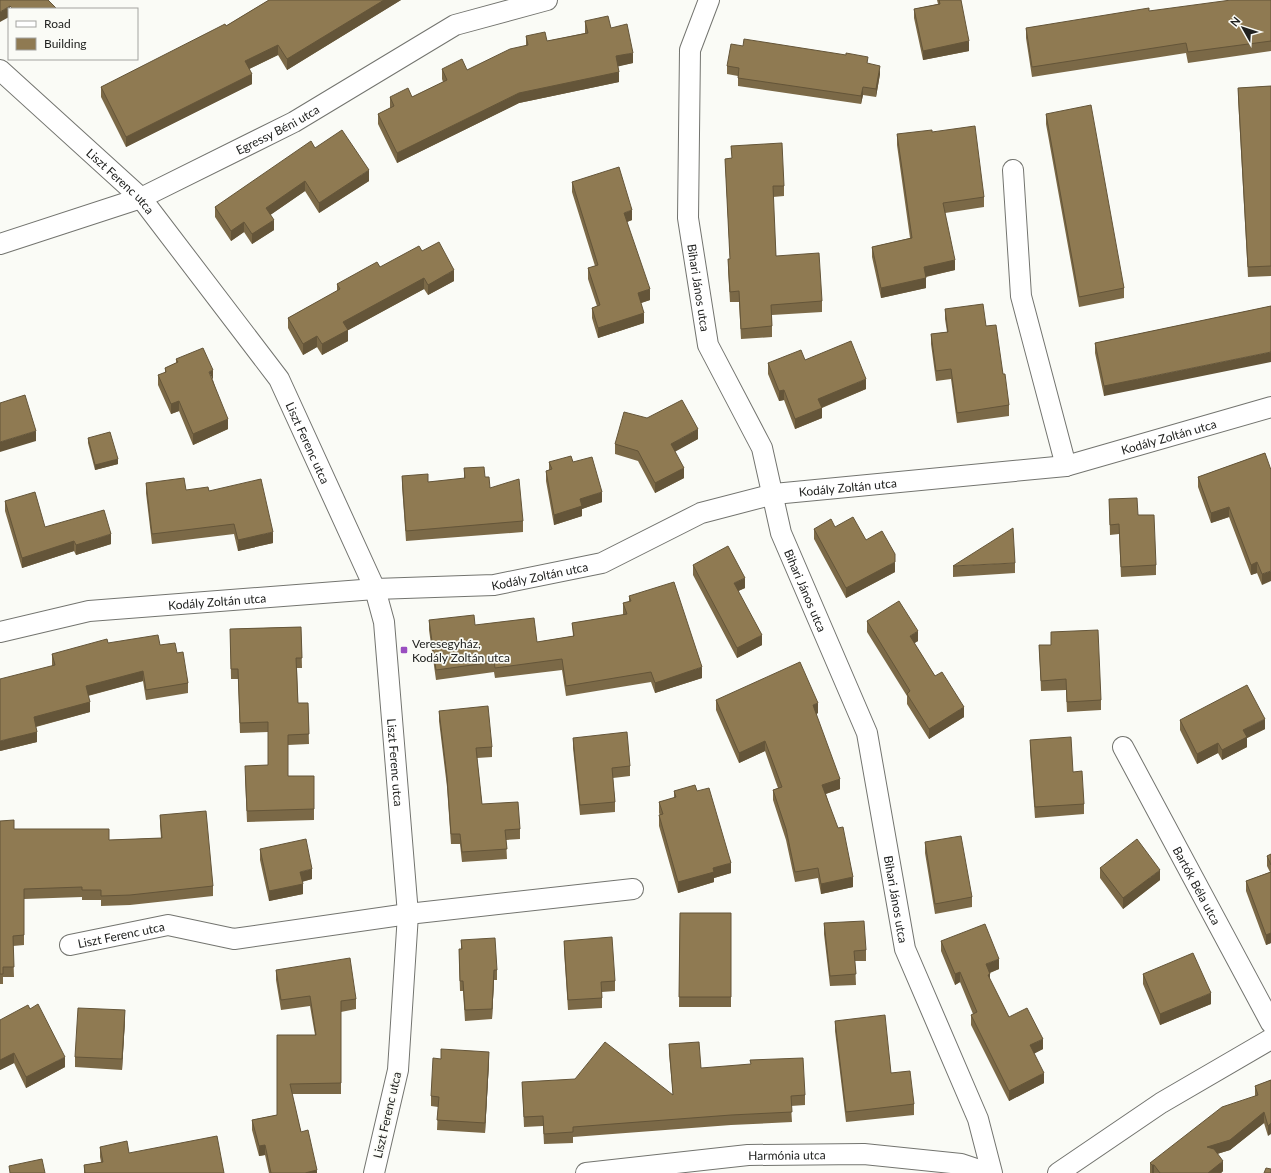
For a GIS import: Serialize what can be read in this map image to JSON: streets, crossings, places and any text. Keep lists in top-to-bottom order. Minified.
{"streets":{"street":["Egressy Béni utca","Liszt Ferenc utca","Bihari János utca","Kodály Zoltán utca","Bartók Béla utca","Harmónia utca"]},"crossings":[["Egressy Béni utca","Liszt Ferenc utca"],["Liszt Ferenc utca","Kodály Zoltán utca"],["Bihari János utca","Kodály Zoltán utca"]],"places":{"transit":["Veresegyház, Kodály Zoltán utca"]},"legend":["Road","Building"],"north":"top left"}
